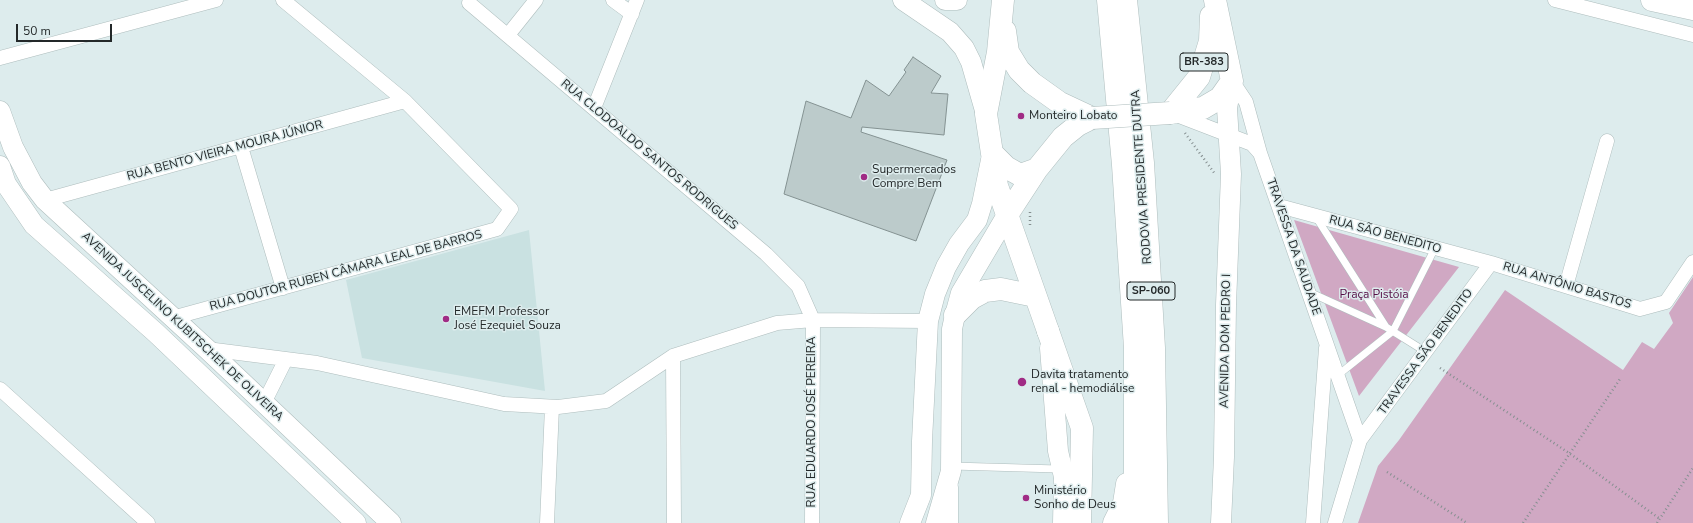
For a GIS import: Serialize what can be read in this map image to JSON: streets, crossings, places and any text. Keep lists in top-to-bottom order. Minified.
{"streets":{"main road":["BR-383","RODOVIA PRESIDENTE DUTRA","SP-060","AVENIDA JUSCELINO KUBITSCHEK DE OLIVEIRA","AVENIDA DOM PEDRO I"],"street":["RUA BENTO VIEIRA MOURA JÚNIOR","RUA CLODOALDO SANTOS RODRIGUES","RUA SÃO BENEDITO","TRAVESSA DA SAUDADE","RUA DOUTOR RUBEN CÂMARA LEAL DE BARROS","RUA ANTÔNIO BASTOS","TRAVESSA SÃO BENEDITO","RUA EDUARDO JOSÉ PEREIRA"]},"crossings":[["BR-383","TRAVESSA DA SAUDADE"],["BR-383","AVENIDA DOM PEDRO I"],["RUA BENTO VIEIRA MOURA JÚNIOR","RUA DOUTOR RUBEN CÂMARA LEAL DE BARROS"],["RUA BENTO VIEIRA MOURA JÚNIOR","AVENIDA JUSCELINO KUBITSCHEK DE OLIVEIRA"],["RUA CLODOALDO SANTOS RODRIGUES","RUA EDUARDO JOSÉ PEREIRA"],["RUA SÃO BENEDITO","TRAVESSA DA SAUDADE"],["RUA SÃO BENEDITO","RUA ANTÔNIO BASTOS"],["RUA SÃO BENEDITO","TRAVESSA SÃO BENEDITO"],["TRAVESSA DA SAUDADE","AVENIDA DOM PEDRO I"],["TRAVESSA DA SAUDADE","TRAVESSA SÃO BENEDITO"],["RUA DOUTOR RUBEN CÂMARA LEAL DE BARROS","AVENIDA JUSCELINO KUBITSCHEK DE OLIVEIRA"],["RUA ANTÔNIO BASTOS","TRAVESSA SÃO BENEDITO"]],"parks":["Praça Pistóia"],"places":["Monteiro Lobato","Supermercados Compre Bem","EMEFM Professor José Ezequiel Souza","Davita tratamento renal - hemodiálise","Ministério Sonho de Deus"],"scale_bar":"50 m"}
